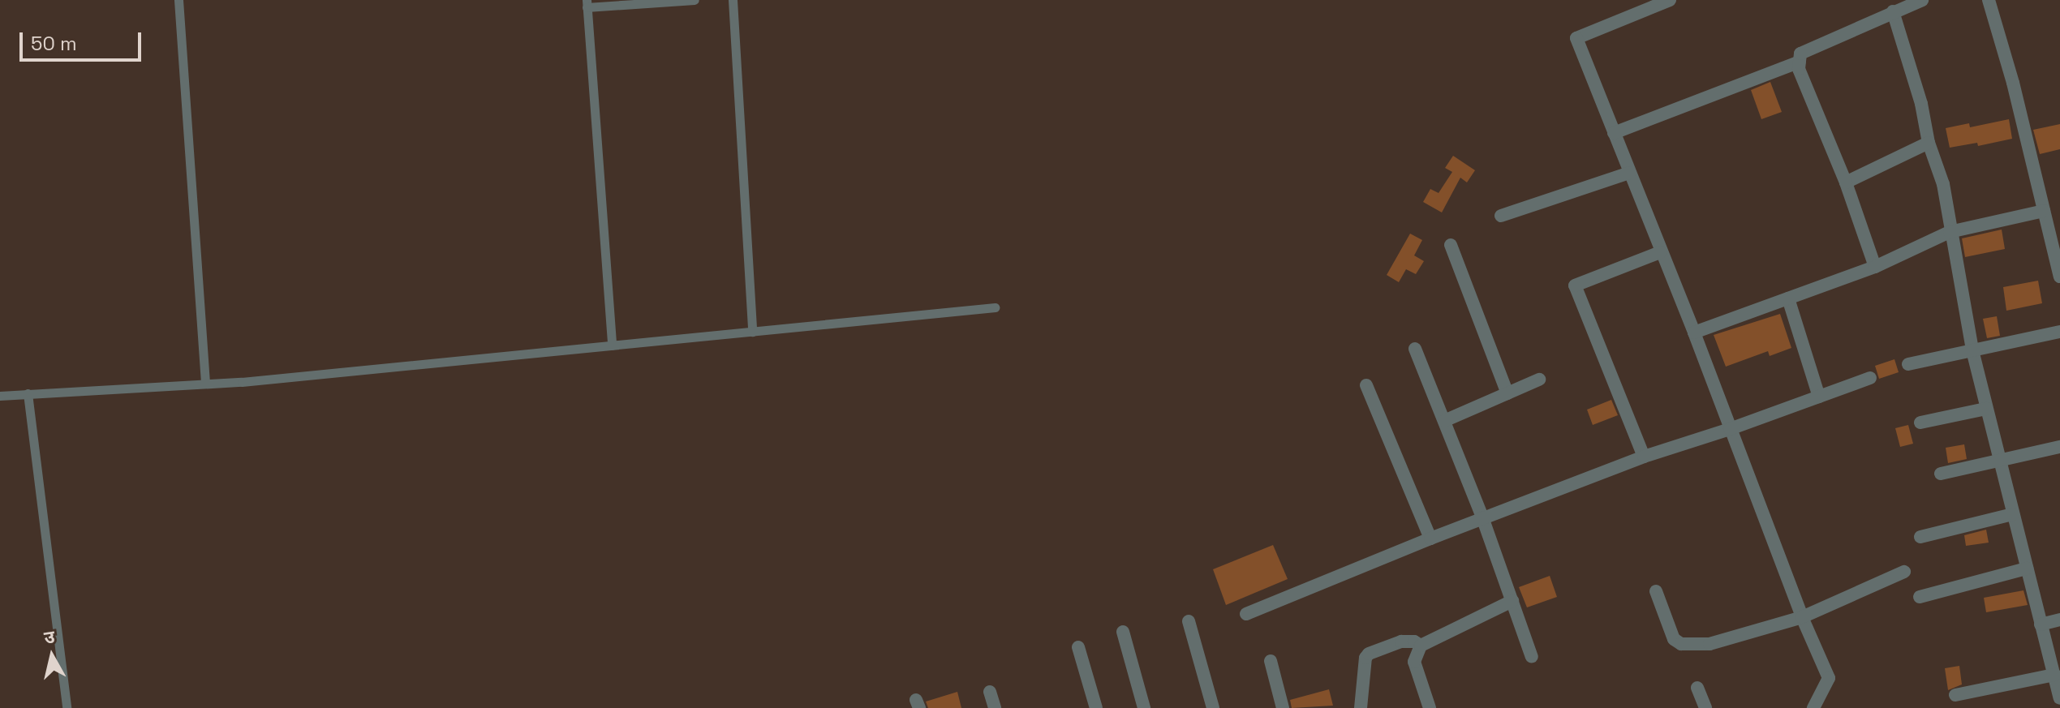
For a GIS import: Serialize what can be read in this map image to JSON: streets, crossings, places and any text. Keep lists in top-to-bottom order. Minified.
{"scale_bar":"50 m","north":"top"}
